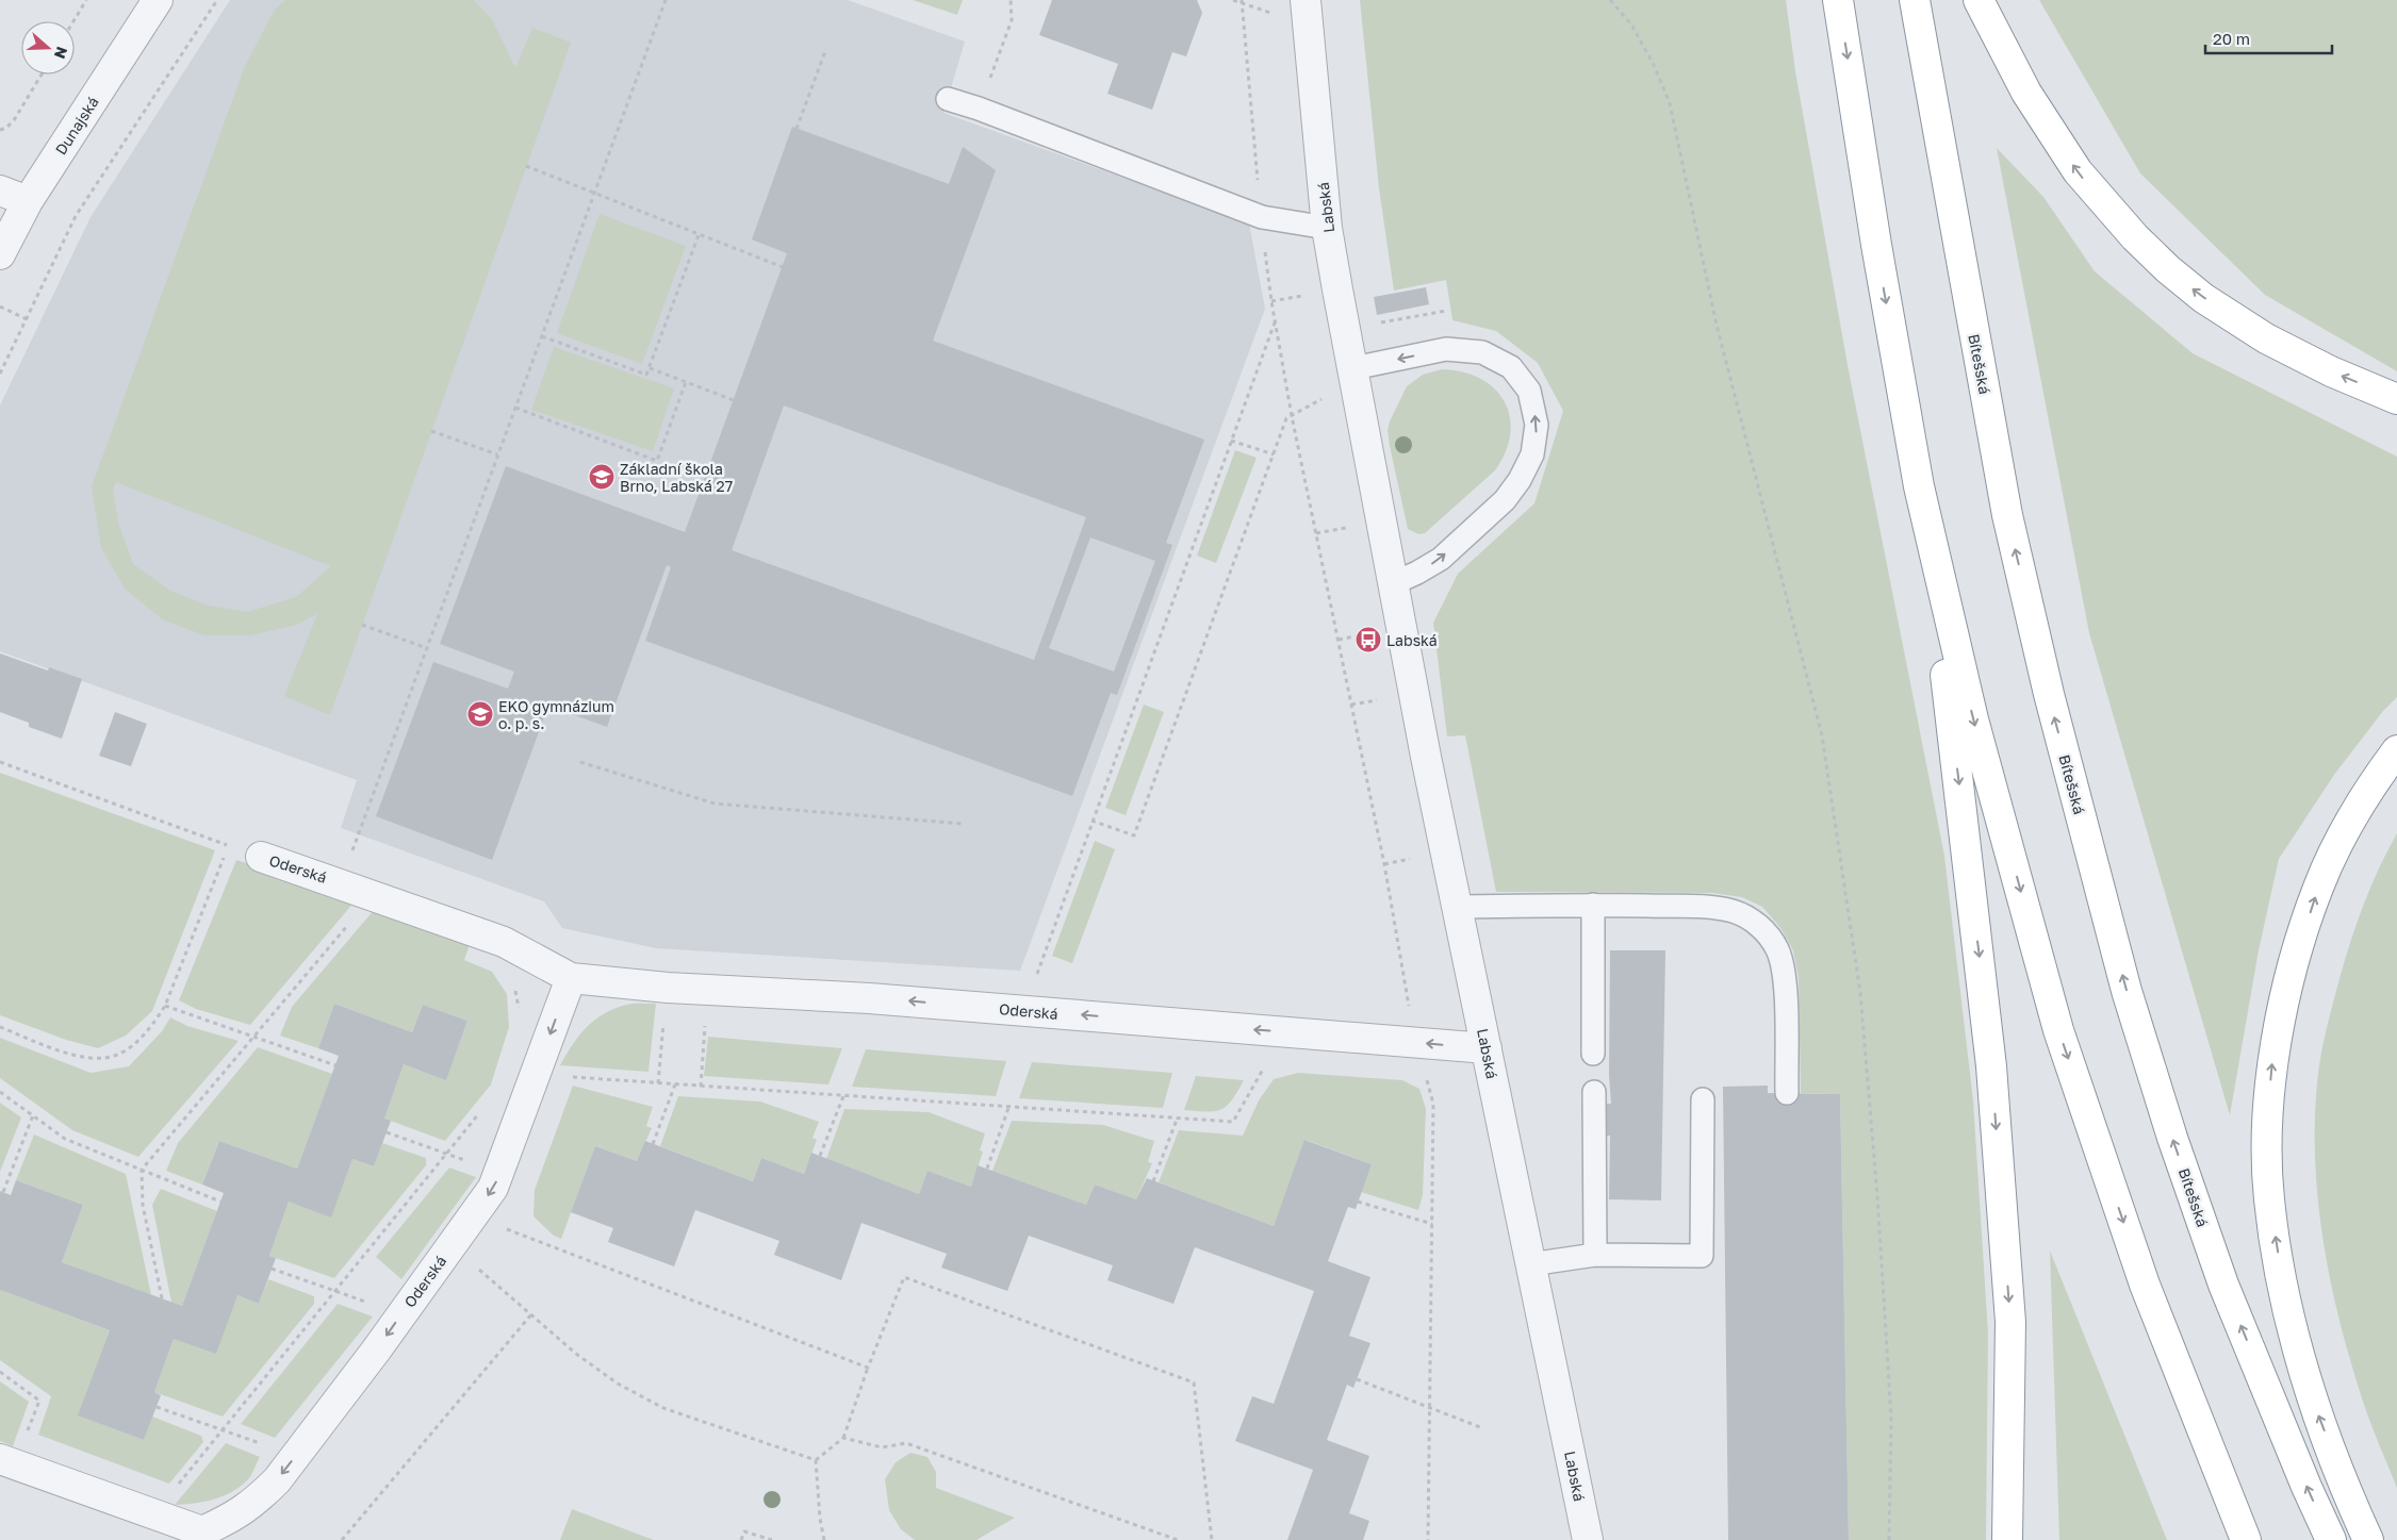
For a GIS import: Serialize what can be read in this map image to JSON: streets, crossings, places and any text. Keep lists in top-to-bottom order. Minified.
{"streets":{"highway":["Bítešská"],"street":["Dunajská","Labská","Oderská"]},"crossings":[["Labská","Oderská"]],"one_way":["Oderská"],"places":{"school or university":["Základní škola Brno, Labská 27","EKO gymnázium o. p. s."],"bus stop":["Labská"]},"scale_bar":"20 m","north":"right"}
